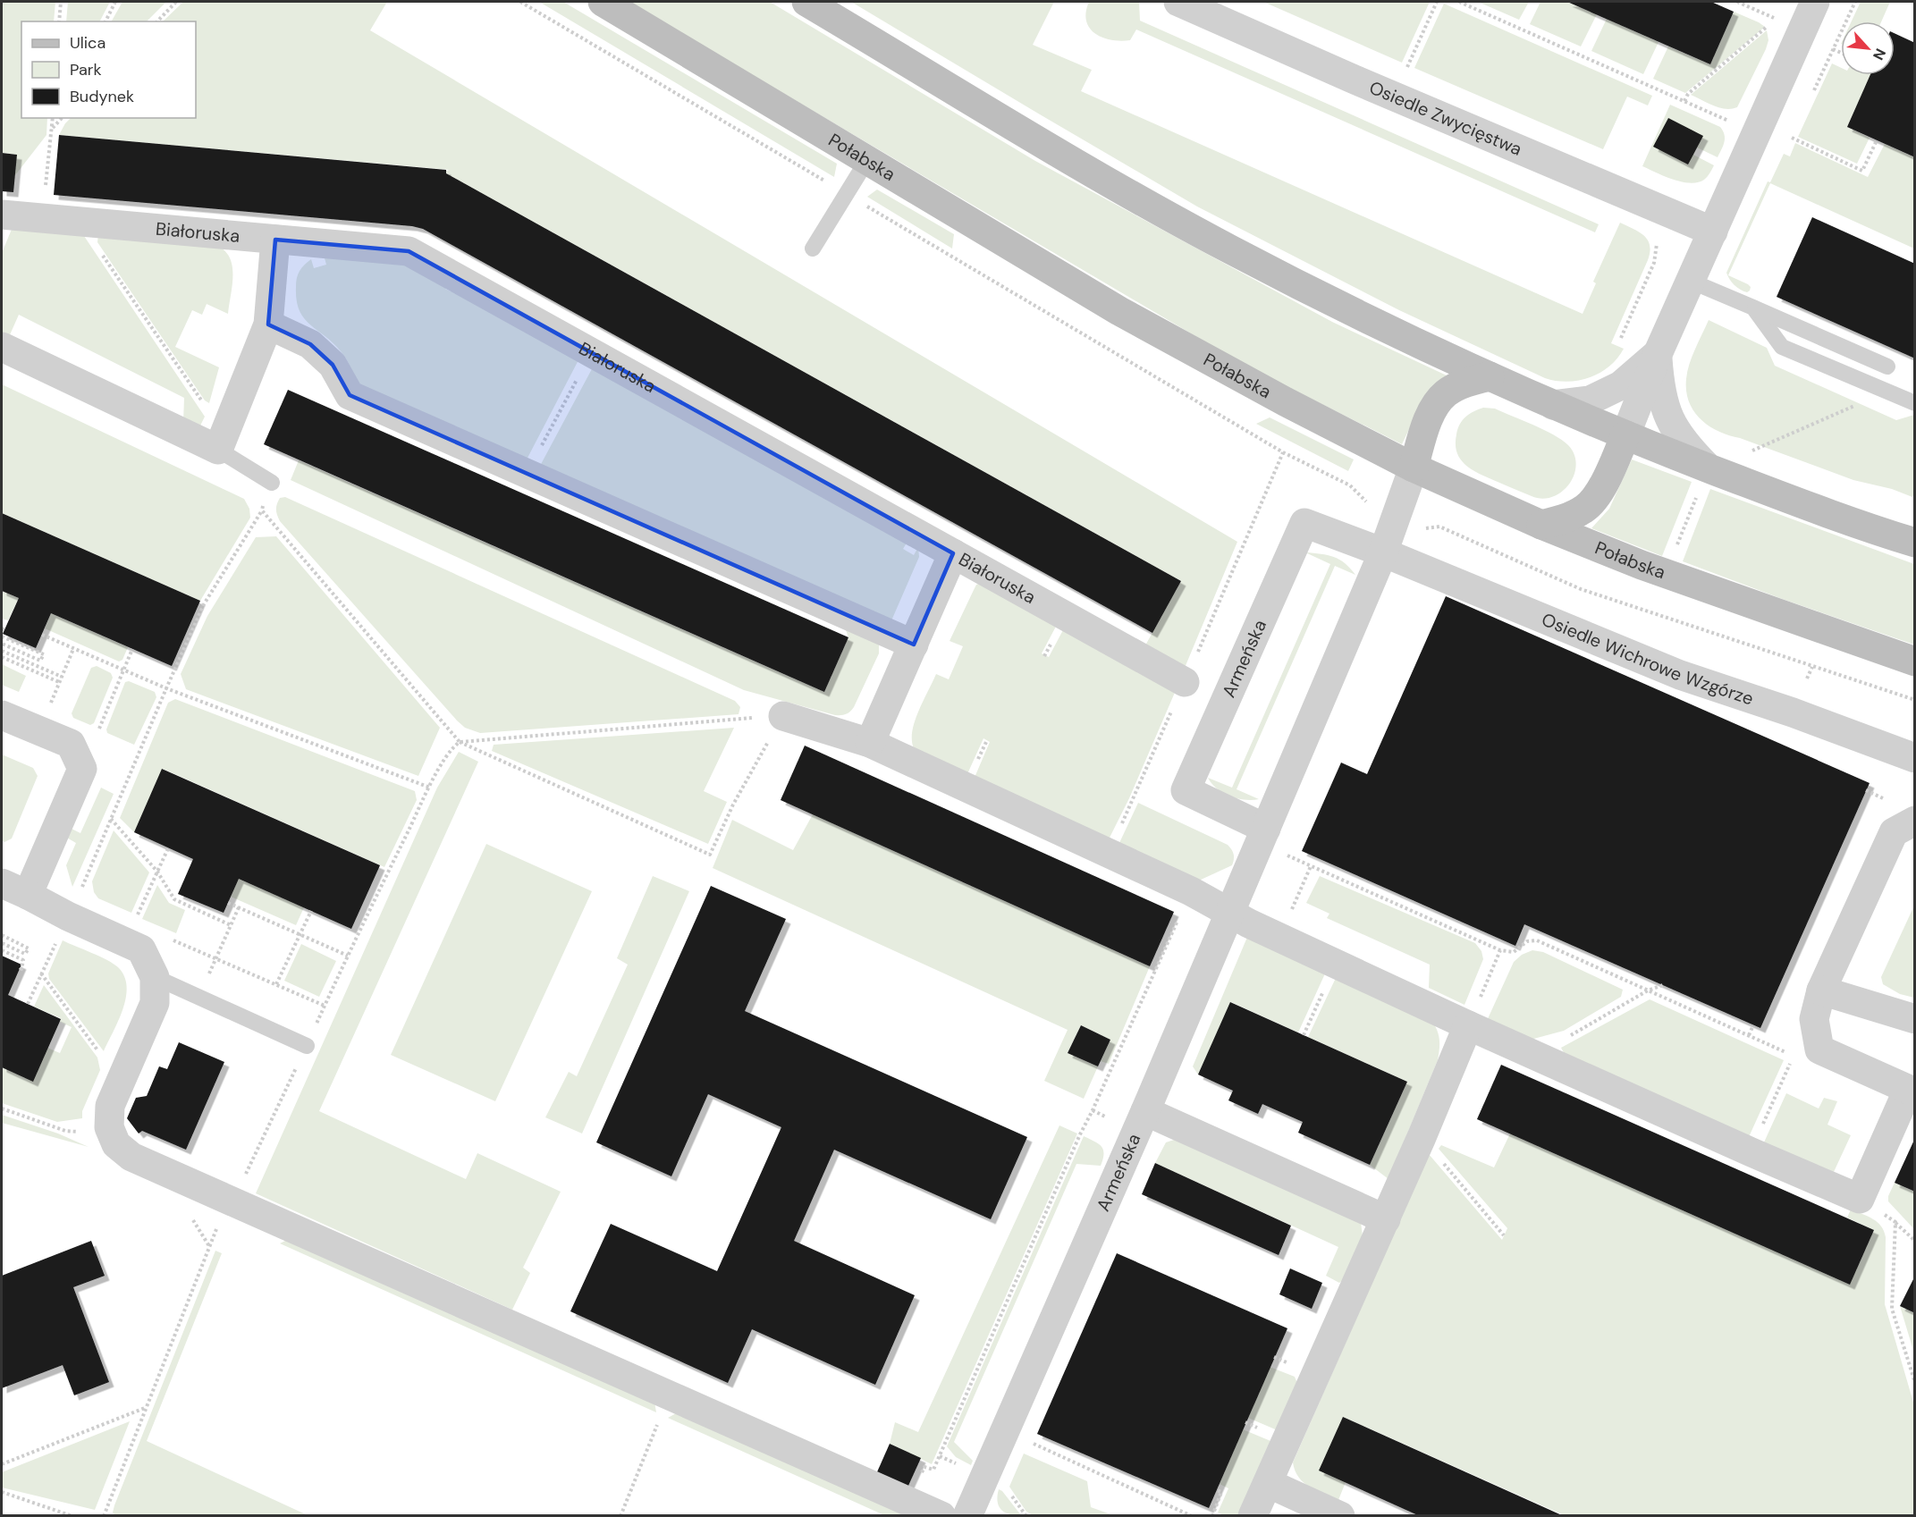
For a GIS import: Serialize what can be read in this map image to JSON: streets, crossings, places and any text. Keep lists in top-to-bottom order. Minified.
{"streets":{"street":["Osiedle Zwycięstwa","Połabska","Białoruska","Armeńska","Osiedle Wichrowe Wzgórze"]},"crossings":[["Połabska","Armeńska"],["Armeńska","Osiedle Wichrowe Wzgórze"]],"legend":["Ulica","Park","Budynek"],"north":"bottom right"}
